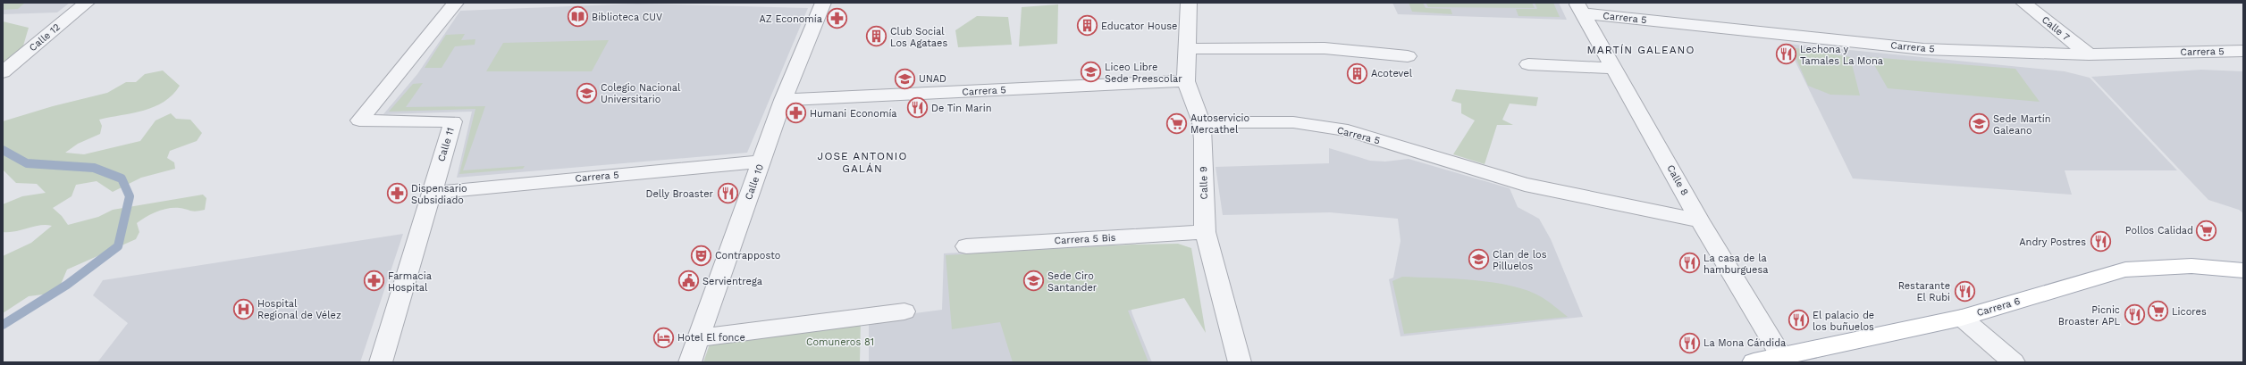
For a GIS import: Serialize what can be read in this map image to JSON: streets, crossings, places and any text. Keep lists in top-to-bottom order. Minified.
{"streets":{"main road":["Carrera 6"],"street":["Carrera 5","Calle 7","Calle 12","Calle 11","Calle 8","Calle 10","Calle 9","Carrera 5 Bis"]},"crossings":[["Carrera 5","Calle 7"],["Carrera 5","Calle 11"],["Carrera 5","Calle 8"],["Carrera 5","Calle 10"],["Carrera 5","Calle 9"],["Calle 8","Carrera 6"],["Calle 9","Carrera 5 Bis"]],"districts":["MARTÍN GALEANO","JOSE ANTONIO GALÁN"],"parks":["Comuneros 81"],"places":{"library":["Biblioteca CUV"],"pharmacy":["AZ Economía","Humani Economía","Dispensario Subsidiado","Farmacia Hospital"],"building":["Educator House","Club Social Los Agataes","Acotevel"],"restaurant":["Lechona y Tamales La Mona","De Tin Marin","Delly Broaster","Andry Postres","La casa de la hamburguesa","Restarante El Rubi","Picnic Broaster APL","El palacio de los buñuelos","La Mona Cándida"],"school or university":["Liceo Libre Sede Preescolar","UNAD","Colegio Nacional Universitario","Sede Martín Galeano","Clan de los Pilluelos","Sede Ciro Santander"],"supermarket":["Autoservicio Mercathel","Pollos Calidad","Licores"],"theatre":["Contrapposto"],"public building":["Servientrega"],"hospital":["Hospital Regional de Vélez"],"hotel":["Hotel El fonce"]}}
